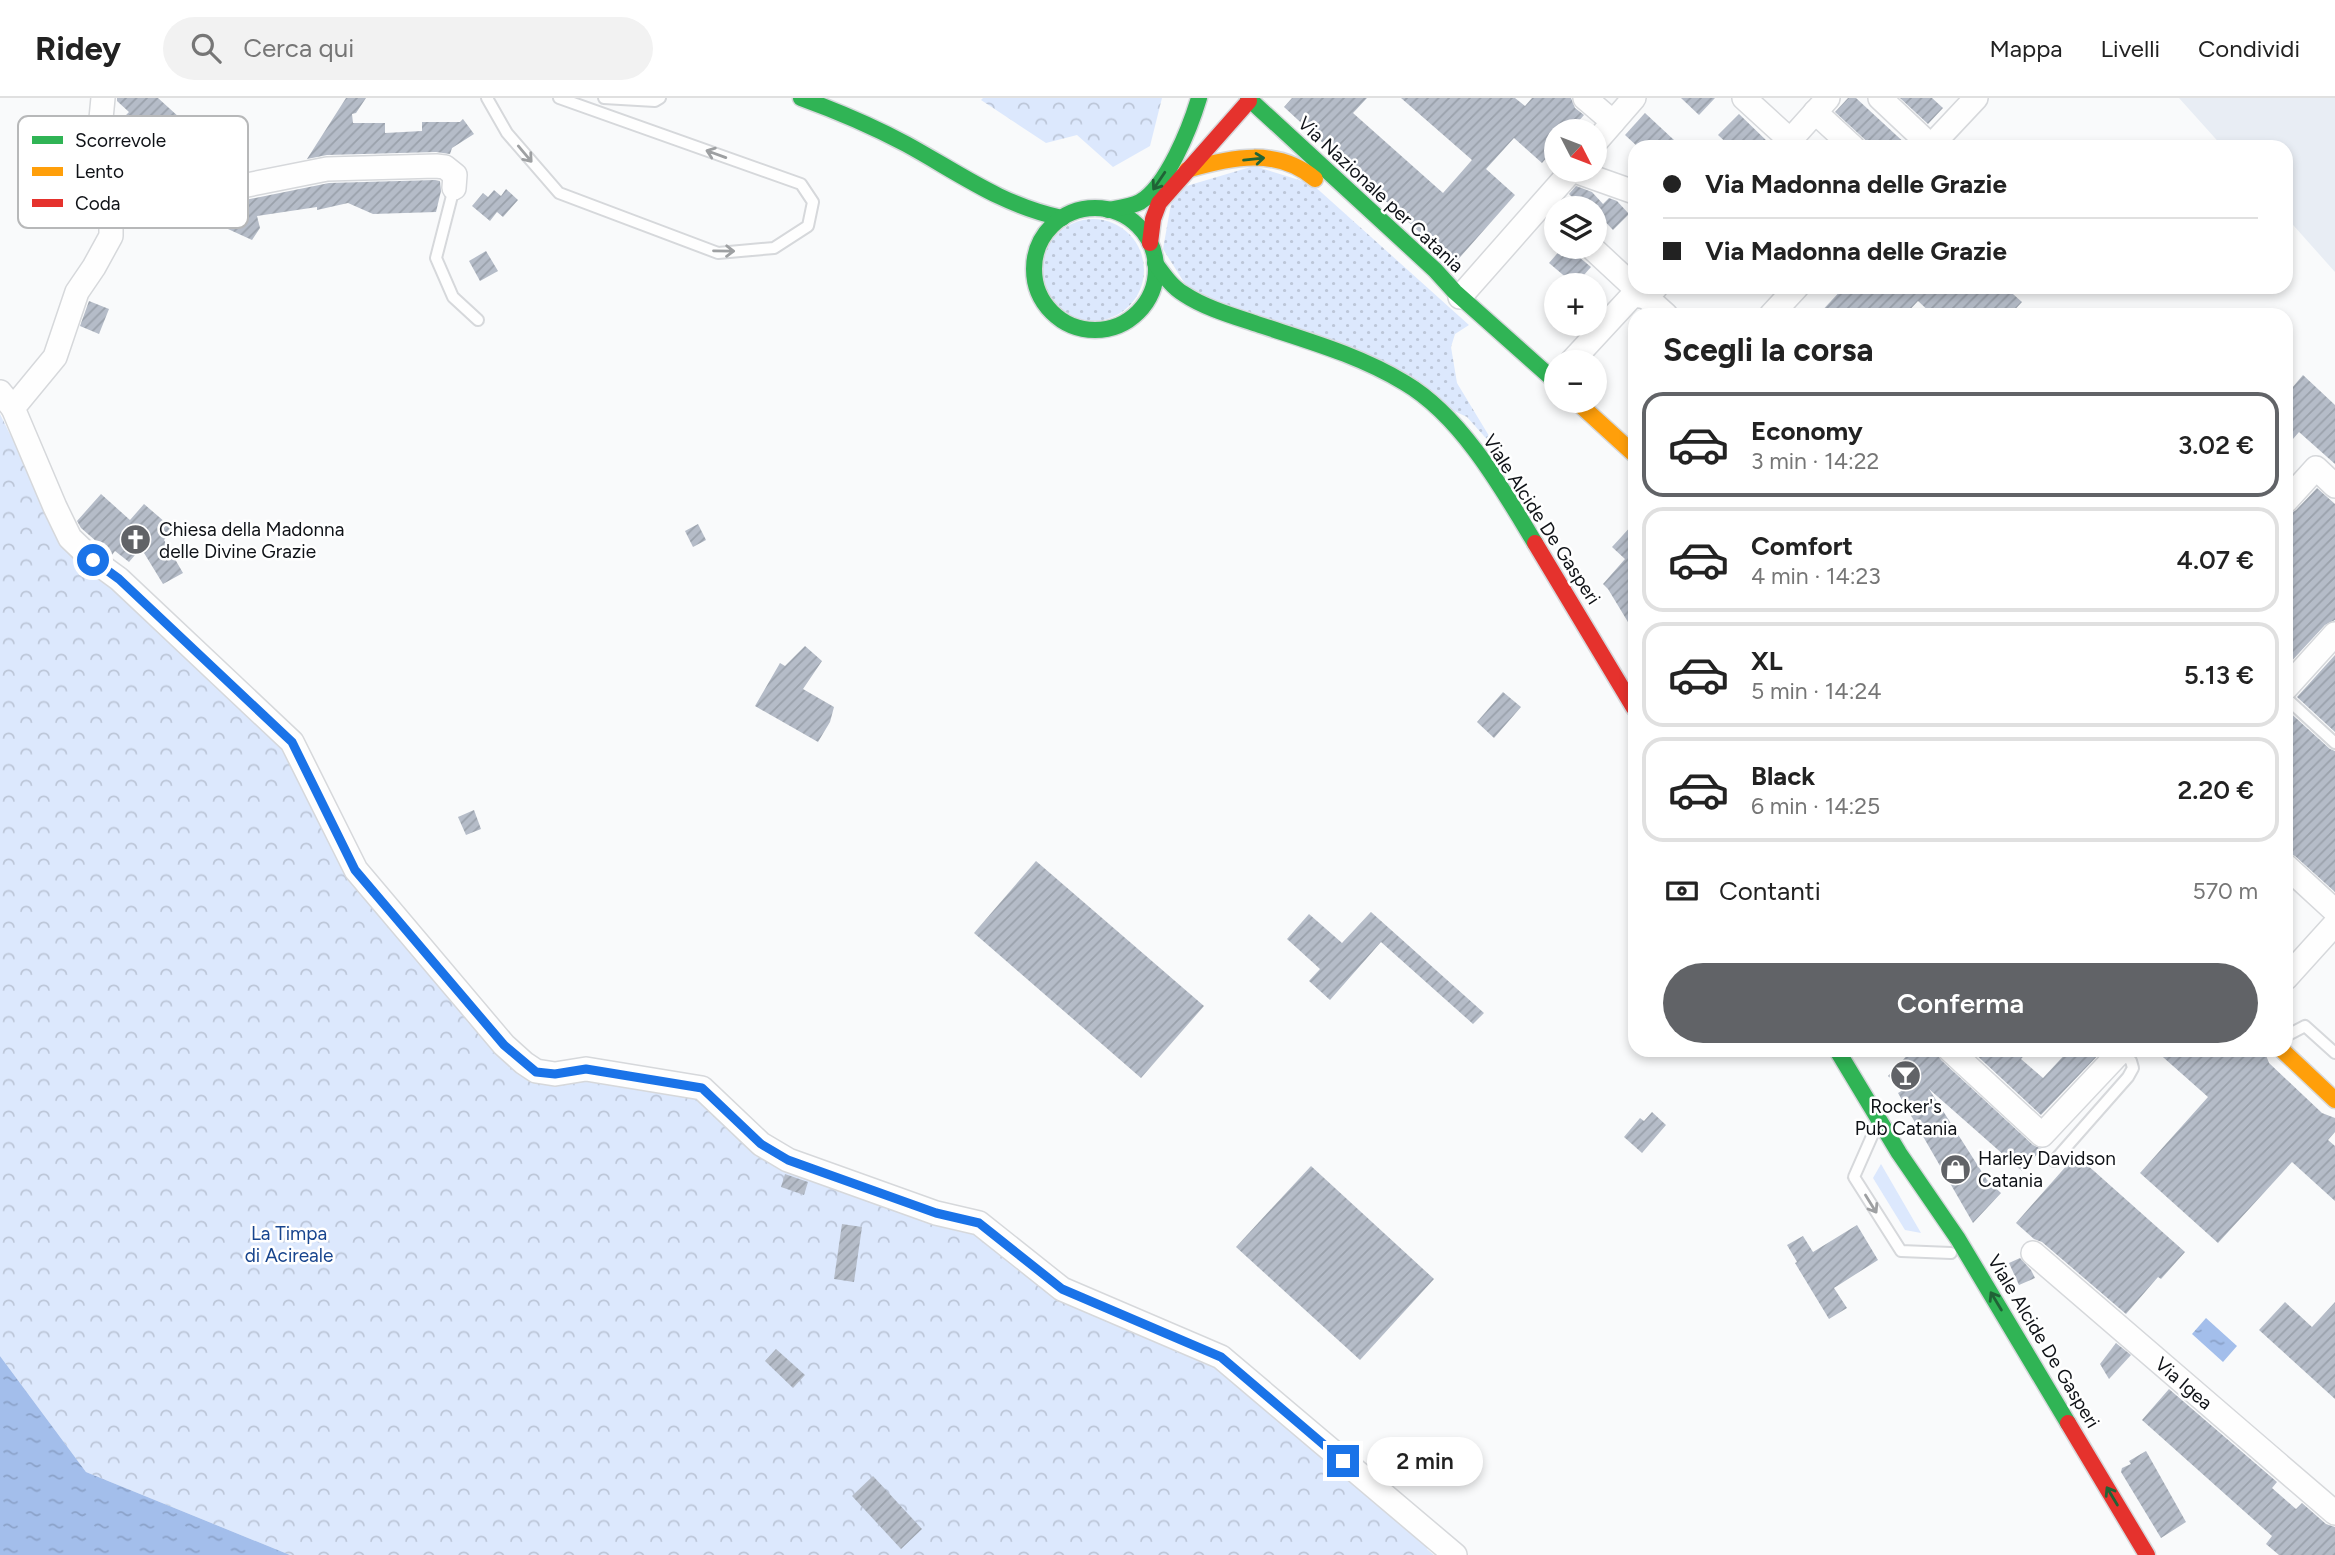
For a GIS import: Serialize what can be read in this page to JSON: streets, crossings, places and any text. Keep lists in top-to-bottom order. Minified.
{"streets":{"main road":["Via Nazionale per Catania","Viale Alcide De Gasperi"],"street":["Via Igea"]},"parks":["La Timpa di Acireale"],"places":{"church":["Chiesa della Madonna delle Divine Grazie"],"bar":["Rocker's Pub Catania"],"shop":["Harley Davidson Catania"]},"legend":["Scorrevole","Lento","Coda"],"north":"bottom right","page":{"header":"Ridey","search":"Cerca qui","nav":["Mappa","Livelli","Condividi"],"map_buttons":["+","−"],"banner":["Via Madonna delle Grazie","Via Madonna delle Grazie"],"heading":"Scegli la corsa","list":[{"name":"Economy","note":"3 min · 14:22","value":"3.02 €"},{"name":"Comfort","note":"4 min · 14:23","value":"4.07 €"},{"name":"XL","note":"5 min · 14:24","value":"5.13 €"},{"name":"Black","note":"6 min · 14:25","value":"2.20 €"}],"pay":["Contanti","570 m"],"buttons":"Conferma","bubble":"2 min"}}
